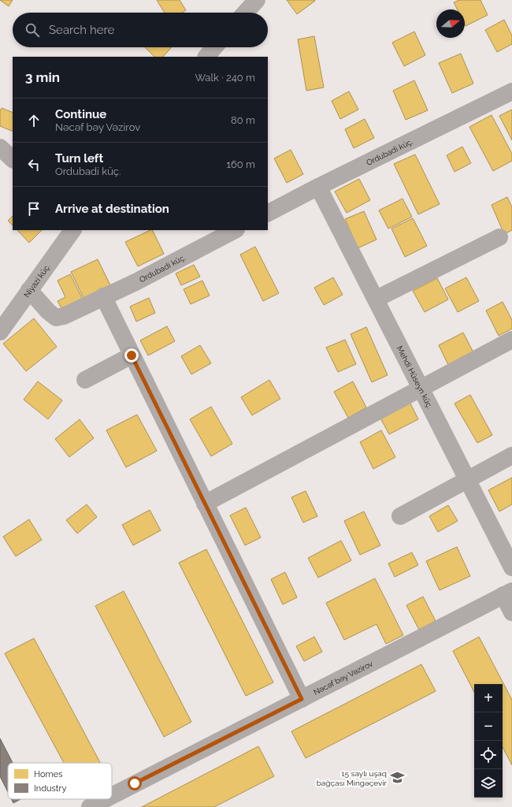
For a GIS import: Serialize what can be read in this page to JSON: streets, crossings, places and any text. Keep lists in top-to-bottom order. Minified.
{"streets":{"street":["Ordubadi küç.","Niyazi küç.","Mehdi Hüseyn küç.","Nəcəf bəy Vəzirov"]},"crossings":[["Ordubadi küç.","Niyazi küç."],["Ordubadi küç.","Mehdi Hüseyn küç."]],"places":{"school or university":["15 saylı uşaq bağçası Mingəçevir"]},"legend":["Homes","Industry"],"north":"right","page":{"search":"Search here","heading":["3 min","Walk · 240 m"],"list":[["Continue","Nəcəf bəy Vəzirov","80 m"],["Turn left","Ordubadi küç.","160 m"],"Arrive at destination"],"map_buttons":["+","−"]}}
